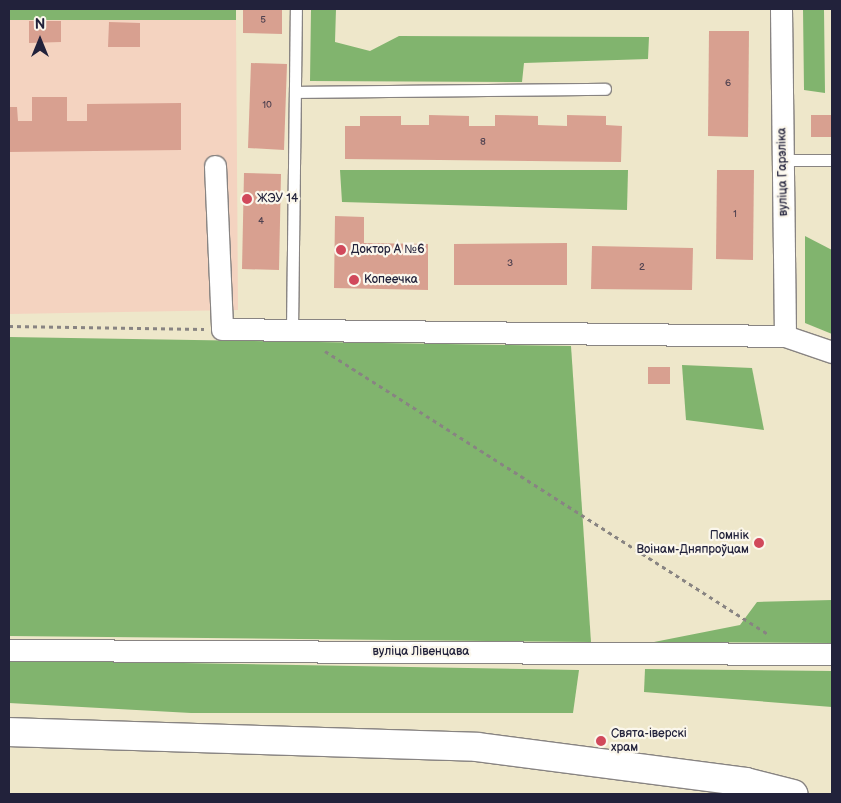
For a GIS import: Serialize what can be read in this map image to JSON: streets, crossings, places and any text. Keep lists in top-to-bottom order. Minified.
{"streets":{"street":["вуліца Гарэліка","вуліца Лівенцава"]},"places":["ЖЭУ 14","Доктор А №6","Копеечка","Помнік Воінам-Дняпроўцам","Свята-іверскі храм"],"house_numbers":["5","6","10","8","1","4","3","2"],"north":"top"}
